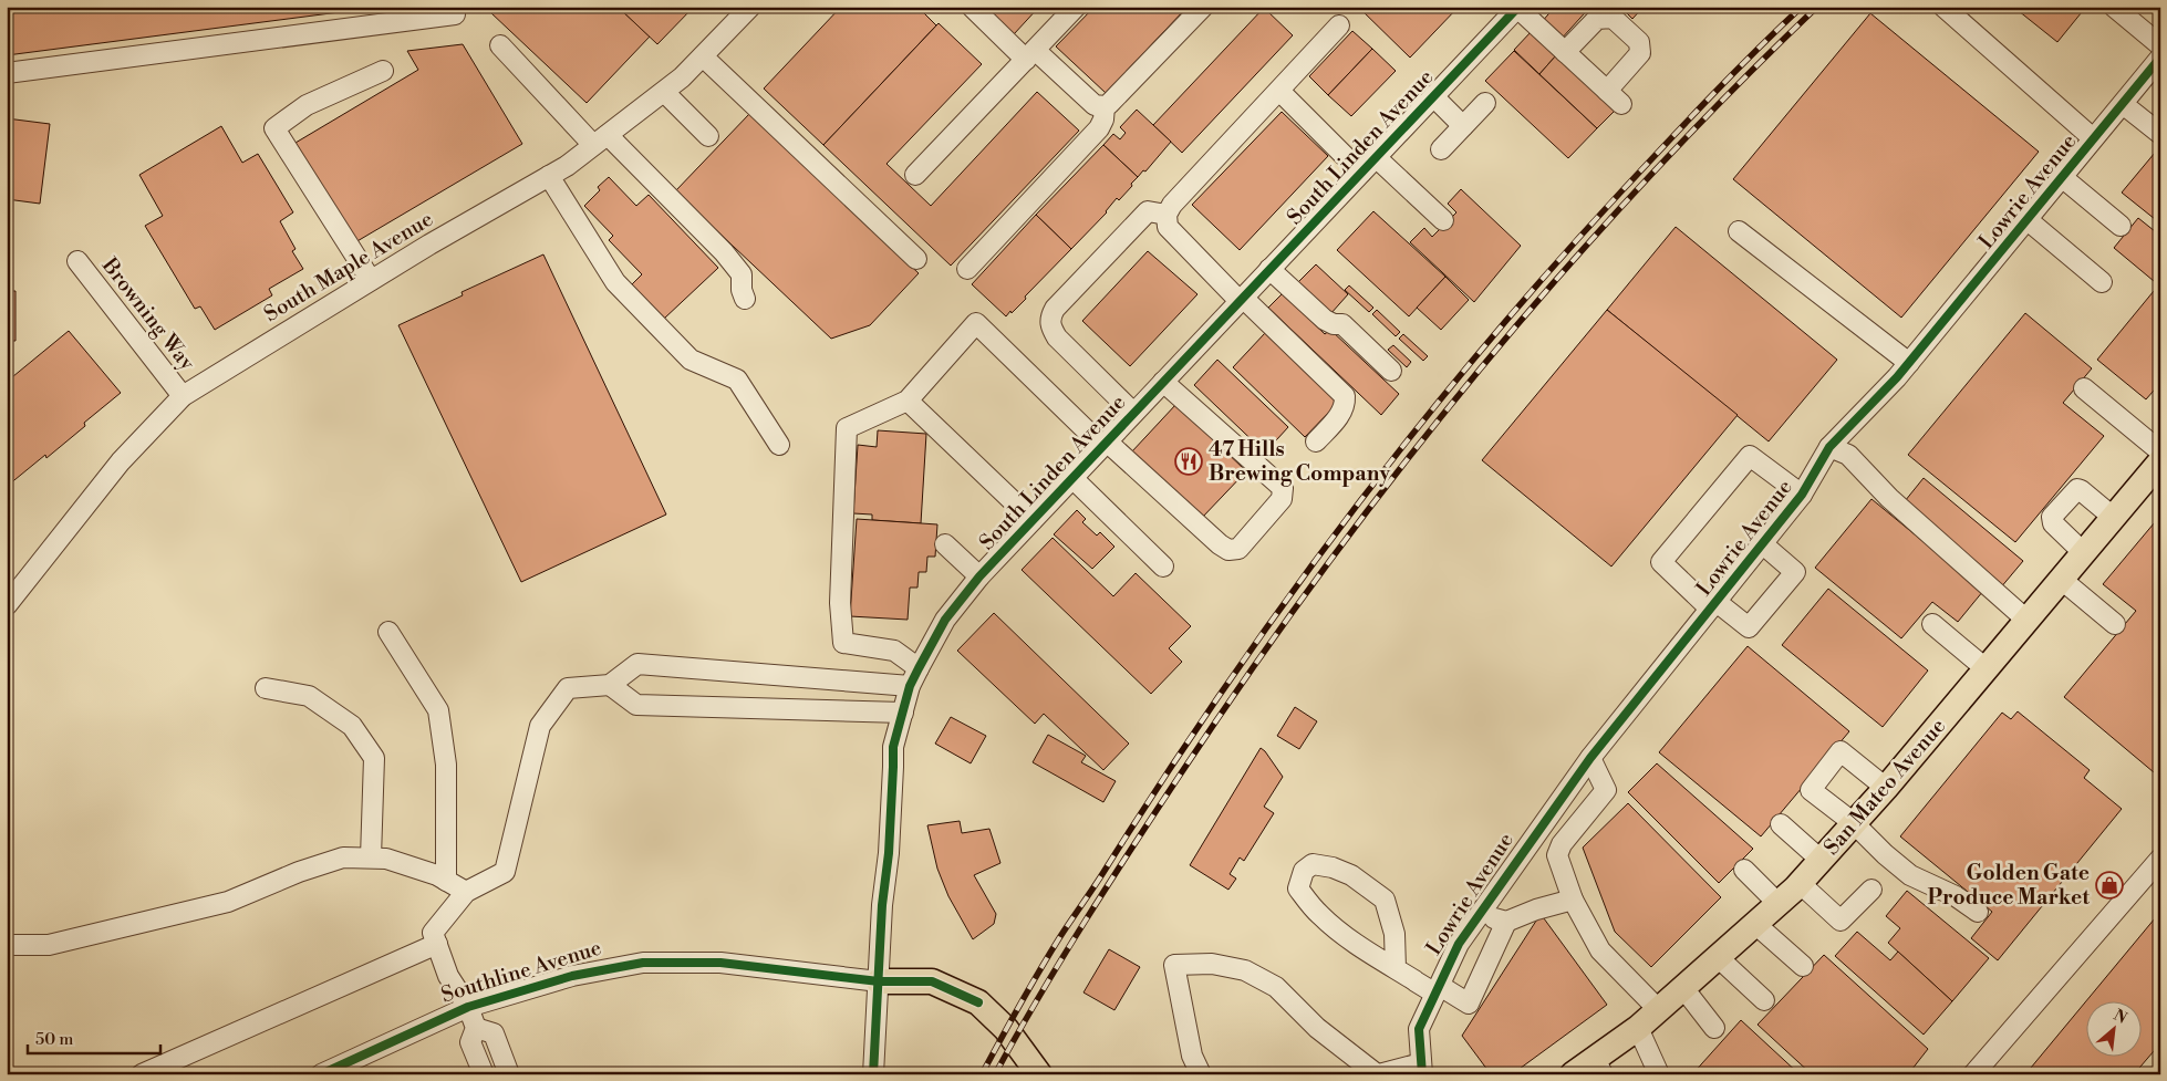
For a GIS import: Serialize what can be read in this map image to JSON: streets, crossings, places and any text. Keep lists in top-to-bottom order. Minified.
{"streets":{"main road":["San Mateo Avenue"],"street":["South Linden Avenue","Lowrie Avenue","South Maple Avenue","Browning Way","Southline Avenue"]},"crossings":[["South Linden Avenue","Southline Avenue"],["South Maple Avenue","Browning Way"]],"places":{"restaurant":["47 Hills Brewing Company"],"shop":["Golden Gate Produce Market"]},"scale_bar":"50 m","north":"top right"}
